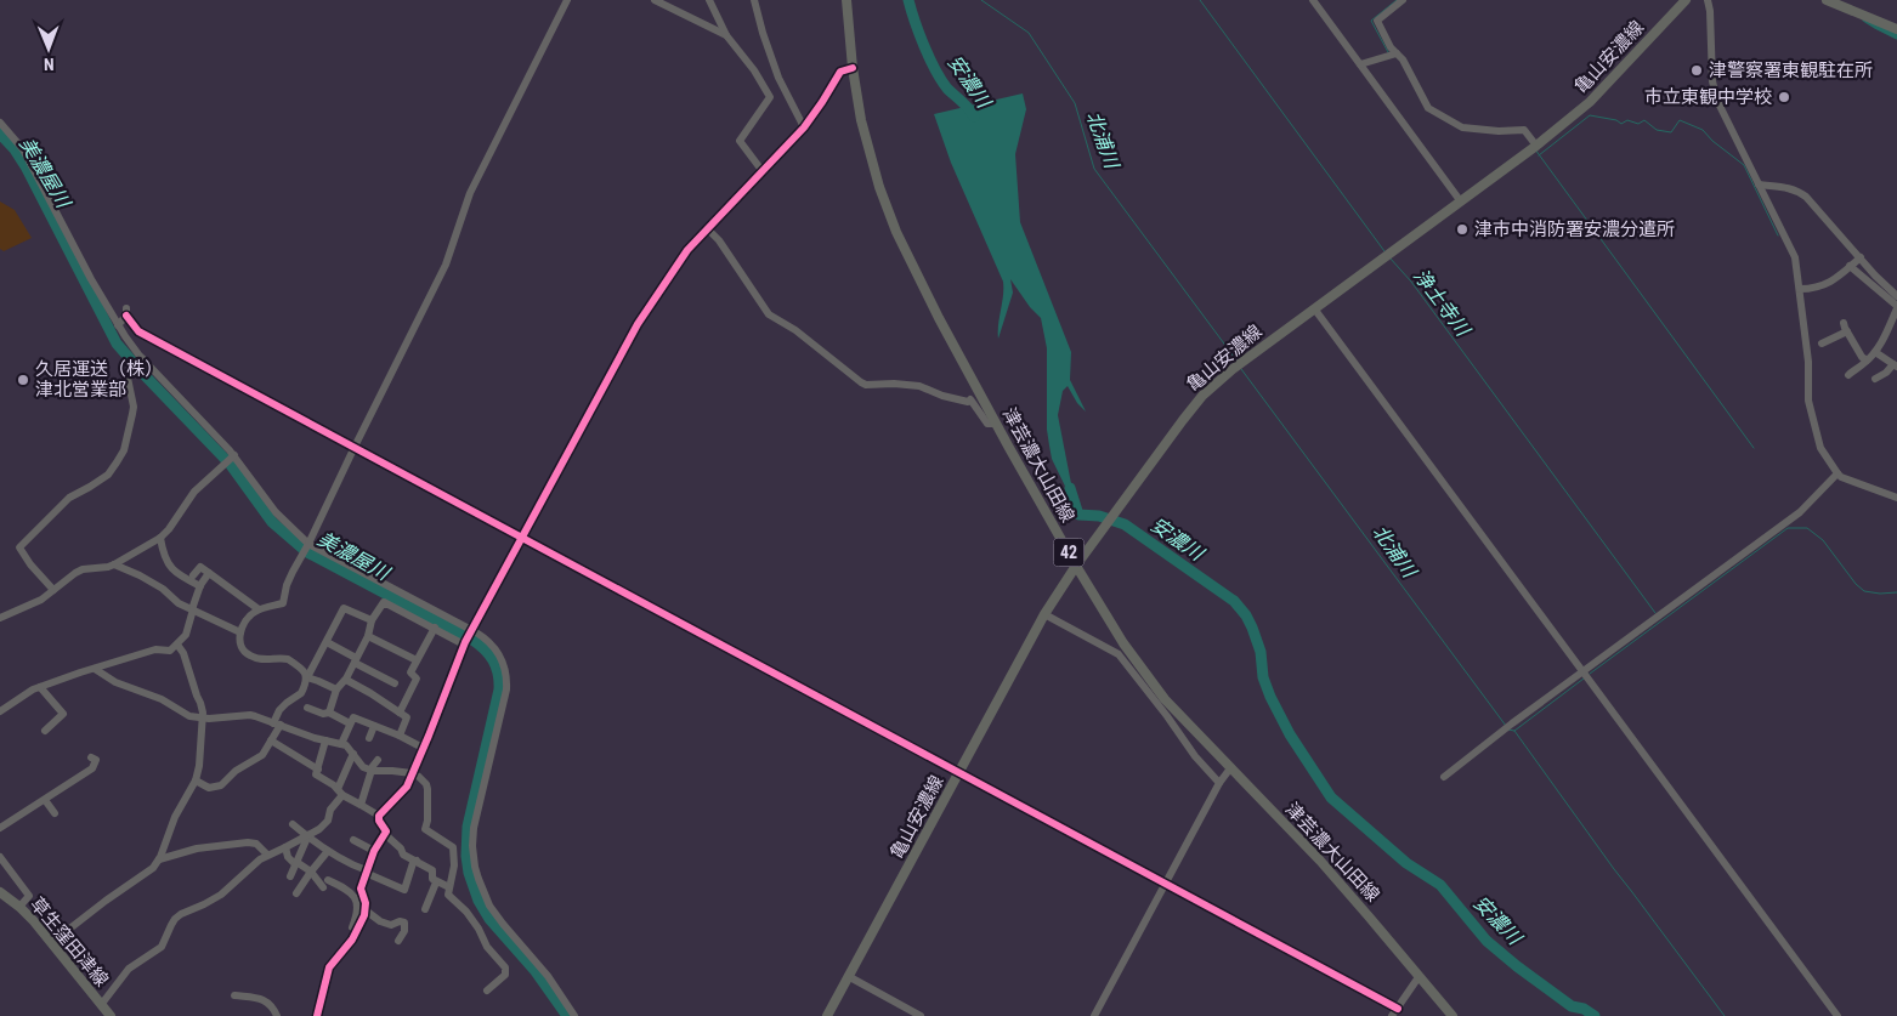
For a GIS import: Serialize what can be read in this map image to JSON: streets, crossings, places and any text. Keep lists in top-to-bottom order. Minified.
{"streets":{"main road":["亀山安濃線","津芸濃大山田線","42","草生窪田津線"]},"crossings":[["亀山安濃線","津芸濃大山田線"]],"water":["安濃川","北浦川","美濃屋川","浄土寺川"],"places":["津警察署東観駐在所","市立東観中学校","津市中消防署安濃分遣所","久居運送（株） 津北営業部"],"north":"bottom"}
